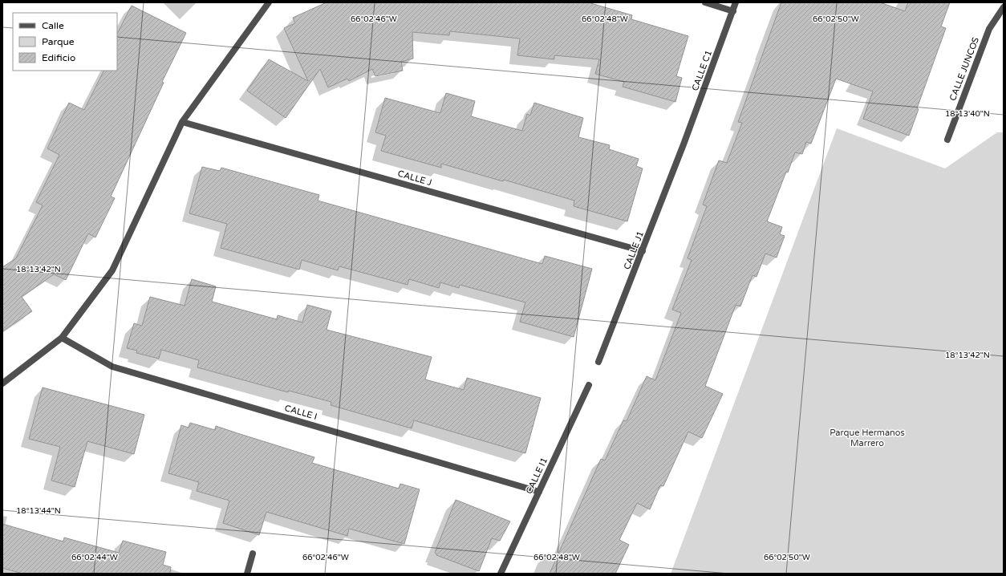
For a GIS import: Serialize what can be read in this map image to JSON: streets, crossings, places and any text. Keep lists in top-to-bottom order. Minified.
{"streets":{"street":["CALLE JUNCOS","CALLE C1","CALLE J","CALLE J1","CALLE I","CALLE I1"]},"crossings":[["CALLE C1","CALLE J1"],["CALLE J","CALLE J1"],["CALLE I","CALLE I1"]],"parks":["Parque Hermanos Marrero"],"legend":["Calle","Parque","Edificio"],"coordinates":["66°02'46\"W","66°02'48\"W","66°02'50\"W","18°13'40\"N","18°13'42\"N","18°13'44\"N","66°02'44\"W"]}
